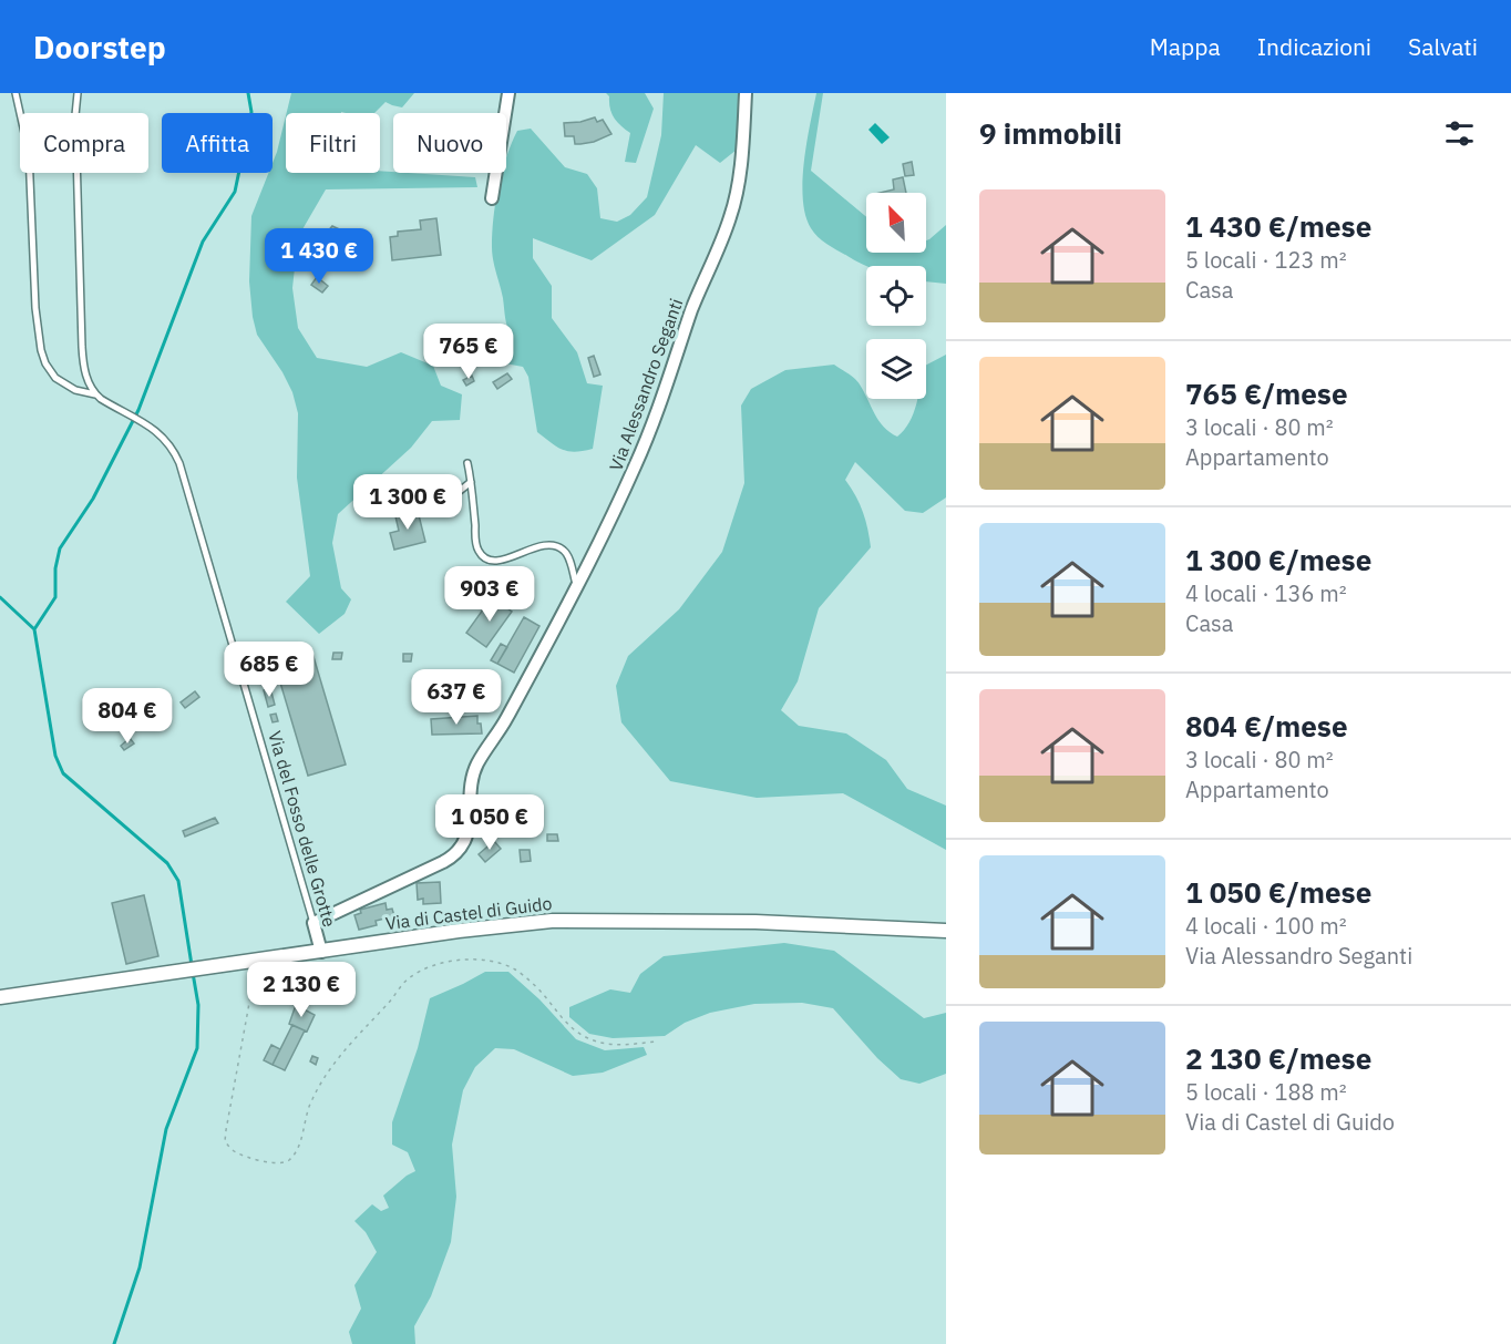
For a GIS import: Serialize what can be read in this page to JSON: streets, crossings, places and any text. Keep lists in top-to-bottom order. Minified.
{"streets":{"street":["Via Alessandro Seganti","Via del Fosso delle Grotte","Via di Castel di Guido"]},"crossings":[["Via Alessandro Seganti","Via del Fosso delle Grotte"],["Via del Fosso delle Grotte","Via di Castel di Guido"]],"north":"top left","page":{"header":"Doorstep","nav":["Mappa","Indicazioni","Salvati"],"heading":"9 immobili","chip":["Compra","Affitta","Filtri","Nuovo"],"list":[{"name":"1 430 €/mese","note":"5 locali · 123 m² · Casa"},{"name":"765 €/mese","note":"3 locali · 80 m² · Appartamento"},{"name":"1 300 €/mese","note":"4 locali · 136 m² · Casa"},{"name":"804 €/mese","note":"3 locali · 80 m² · Appartamento"},{"name":"1 050 €/mese","note":"4 locali · 100 m² · Via Alessandro Seganti"},{"name":"2 130 €/mese","note":"5 locali · 188 m² · Via di Castel di Guido"}],"price":["1 430 €","765 €","1 300 €","903 €","685 €","637 €","804 €","1 050 €","2 130 €"]}}
